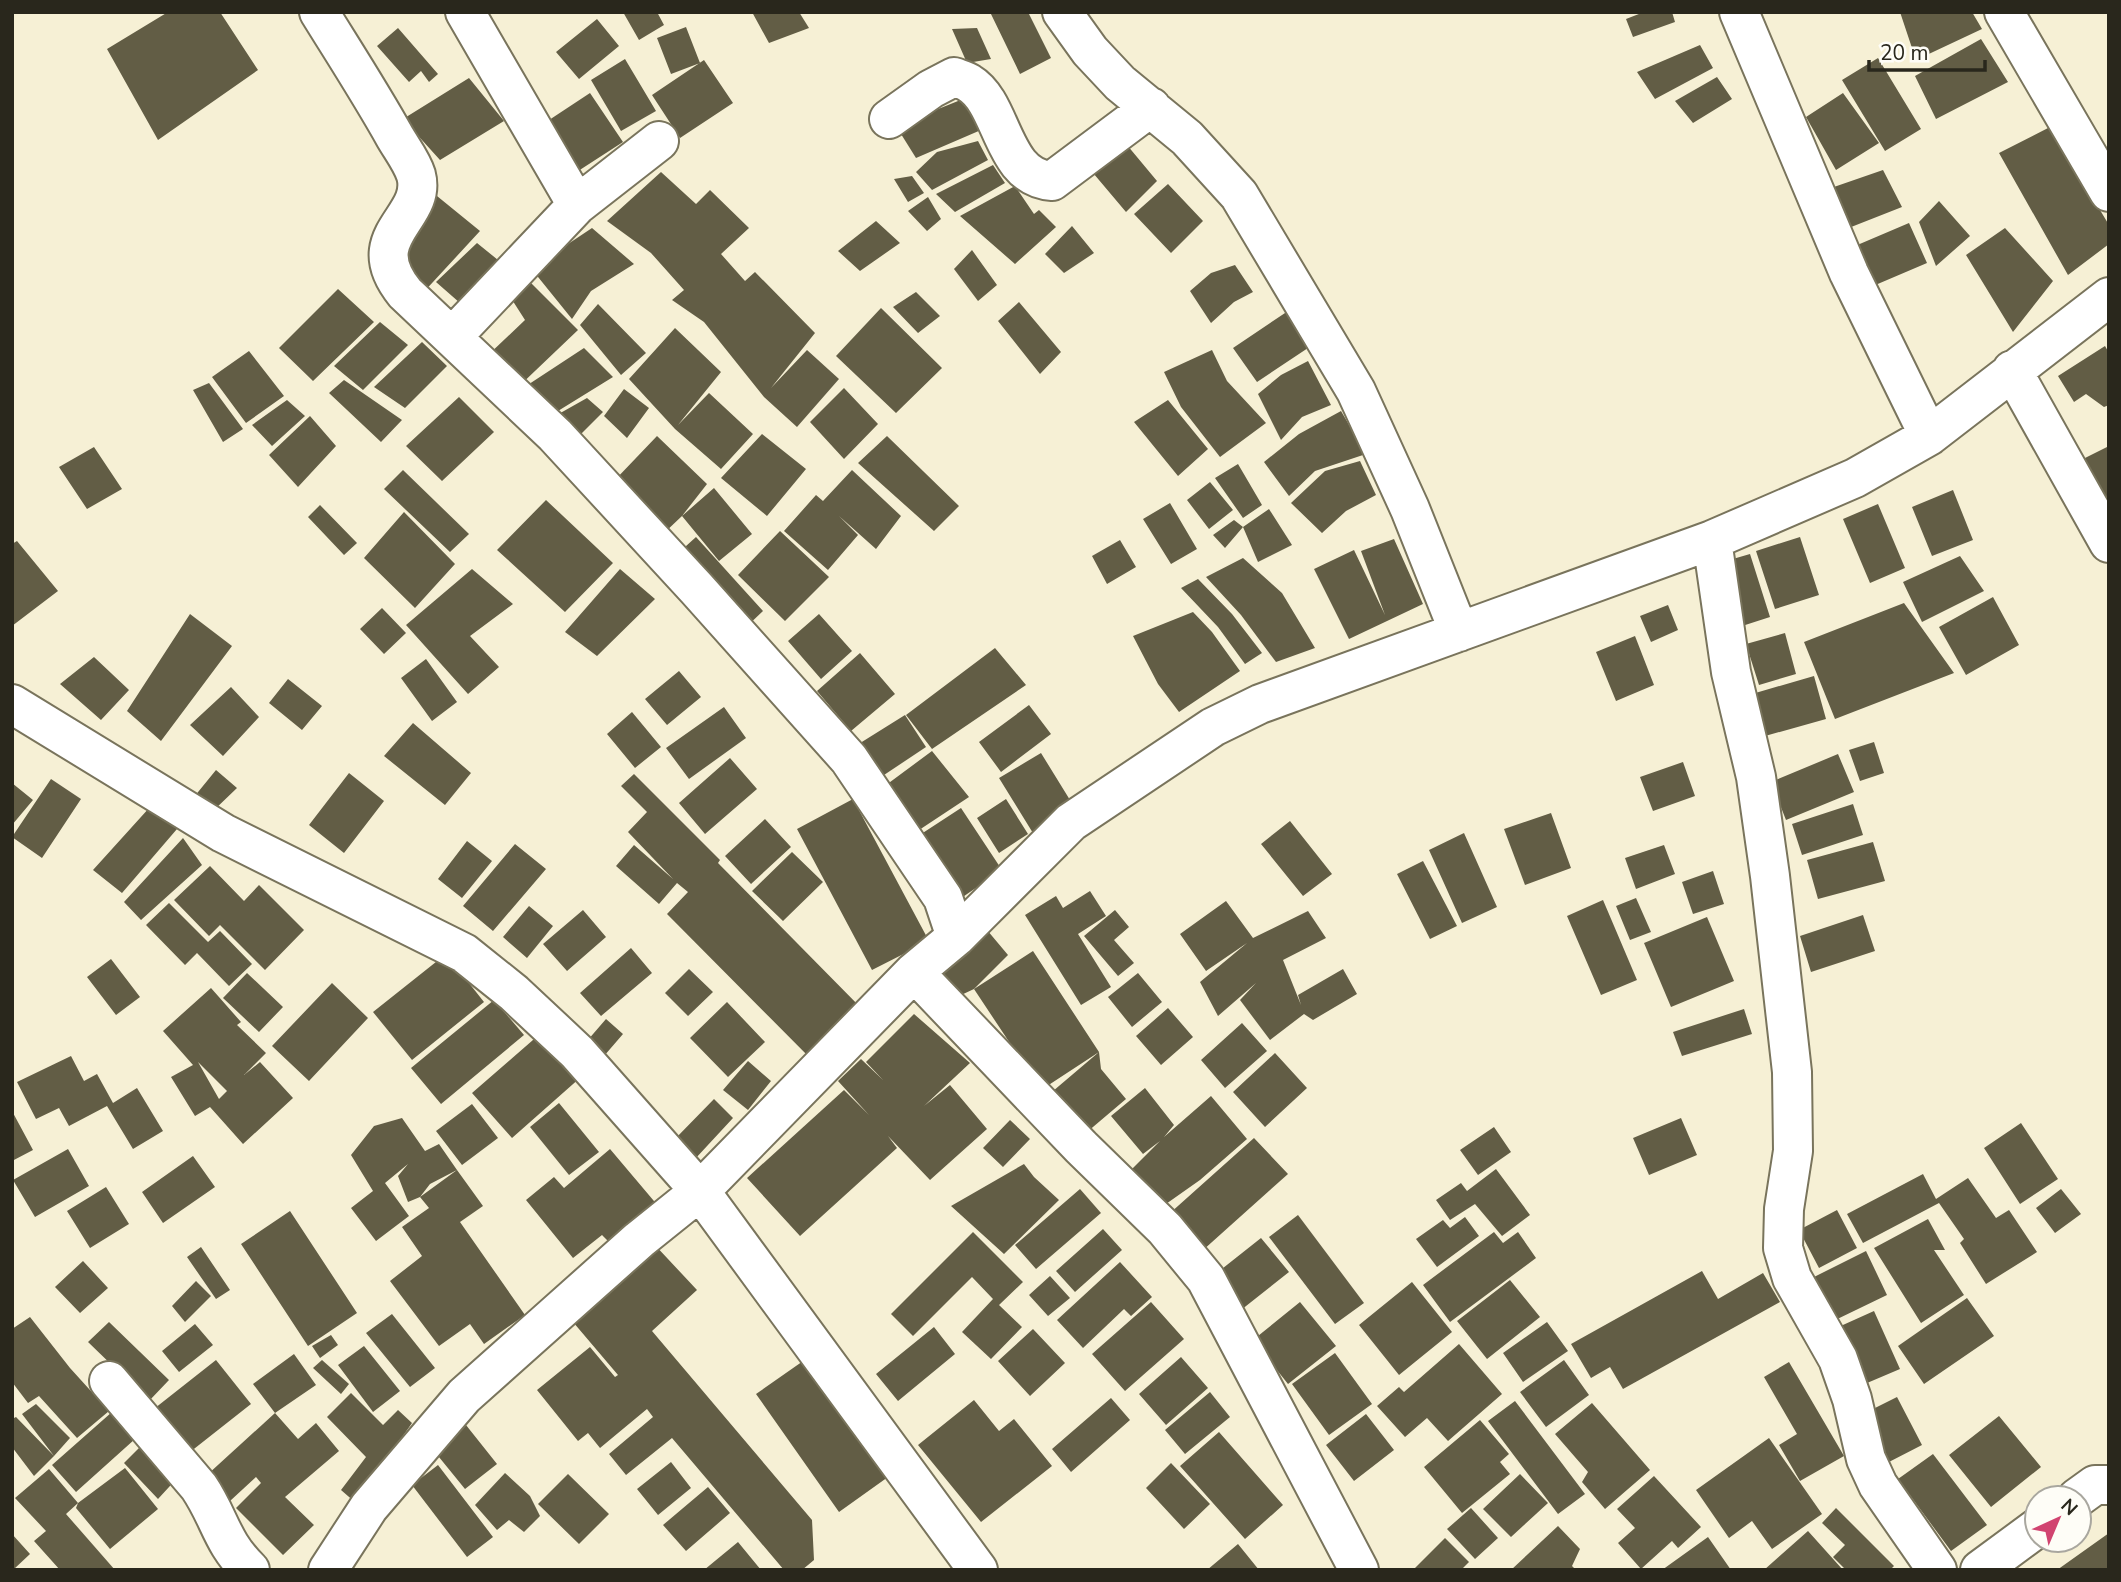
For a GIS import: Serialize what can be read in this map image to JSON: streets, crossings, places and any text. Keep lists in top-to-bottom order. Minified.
{"scale_bar":"20 m","north":"top right"}
